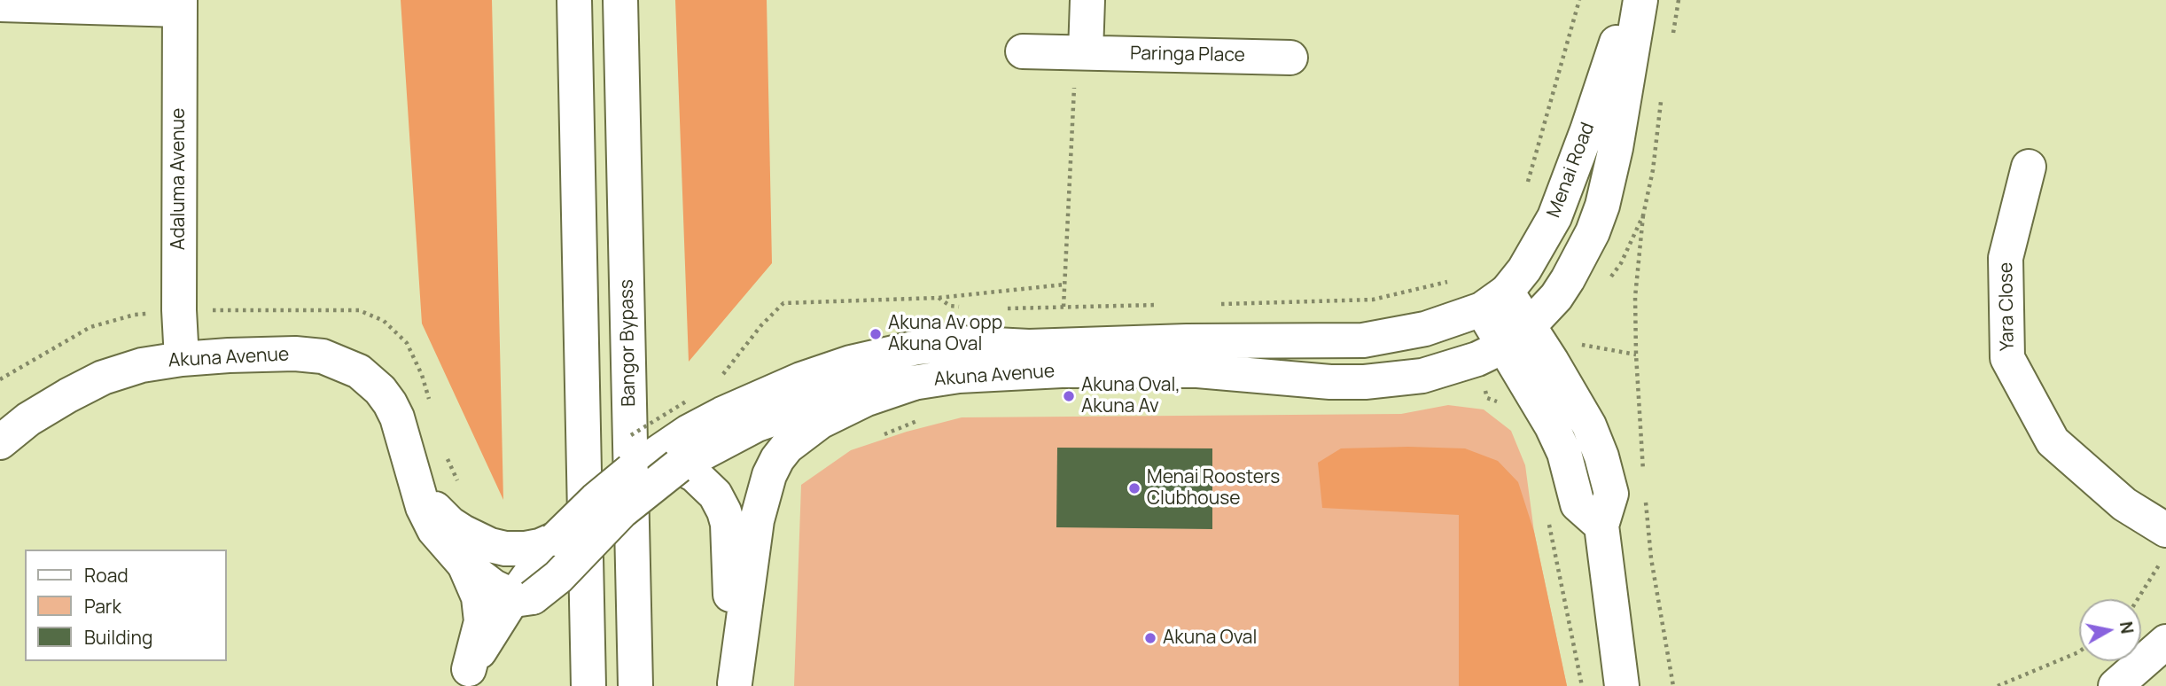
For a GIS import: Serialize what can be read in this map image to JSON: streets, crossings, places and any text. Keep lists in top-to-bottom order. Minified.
{"streets":{"main road":["Paringa Place","Menai Road","Adaluma Avenue","Yara Close","Bangor Bypass","Akuna Avenue"]},"crossings":[["Menai Road","Akuna Avenue"],["Adaluma Avenue","Akuna Avenue"]],"places":["Akuna Av opp Akuna Oval","Akuna Oval, Akuna Av","Menai Roosters Clubhouse","Akuna Oval"],"legend":["Road","Park","Building"],"north":"right"}
